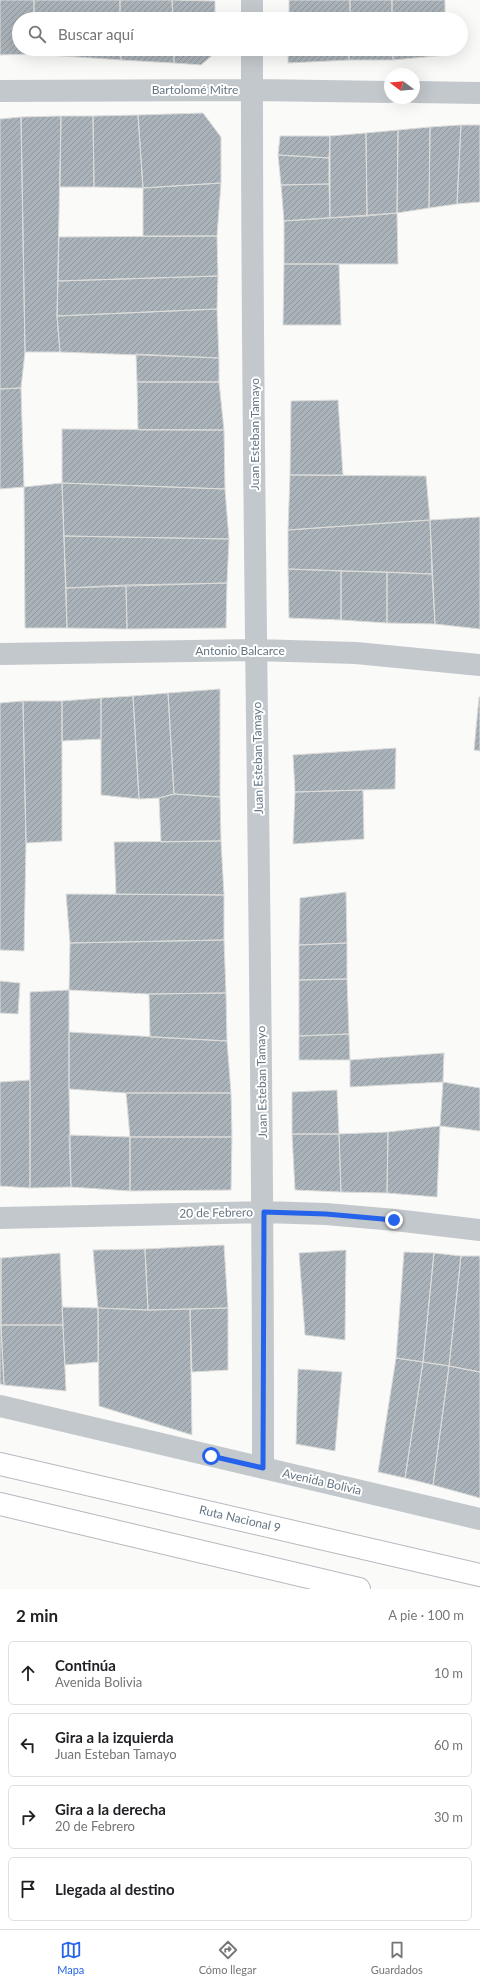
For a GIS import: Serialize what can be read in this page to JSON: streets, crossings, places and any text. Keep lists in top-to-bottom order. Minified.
{"streets":{"main road":["Ruta Nacional 9"],"street":["Bartolomé Mitre","Juan Esteban Tamayo","Antonio Balcarce","20 de Febrero","Avenida Bolivia"]},"crossings":[["Bartolomé Mitre","Juan Esteban Tamayo"],["Juan Esteban Tamayo","Antonio Balcarce"],["Juan Esteban Tamayo","20 de Febrero"],["Juan Esteban Tamayo","Avenida Bolivia"]],"north":"left","page":{"search":"Buscar aquí","heading":["2 min","A pie · 100 m"],"list":[["Continúa","Avenida Bolivia","10 m"],["Gira a la izquierda","Juan Esteban Tamayo","60 m"],["Gira a la derecha","20 de Febrero","30 m"],"Llegada al destino"],"nav":["Mapa","Cómo llegar","Guardados"]}}
